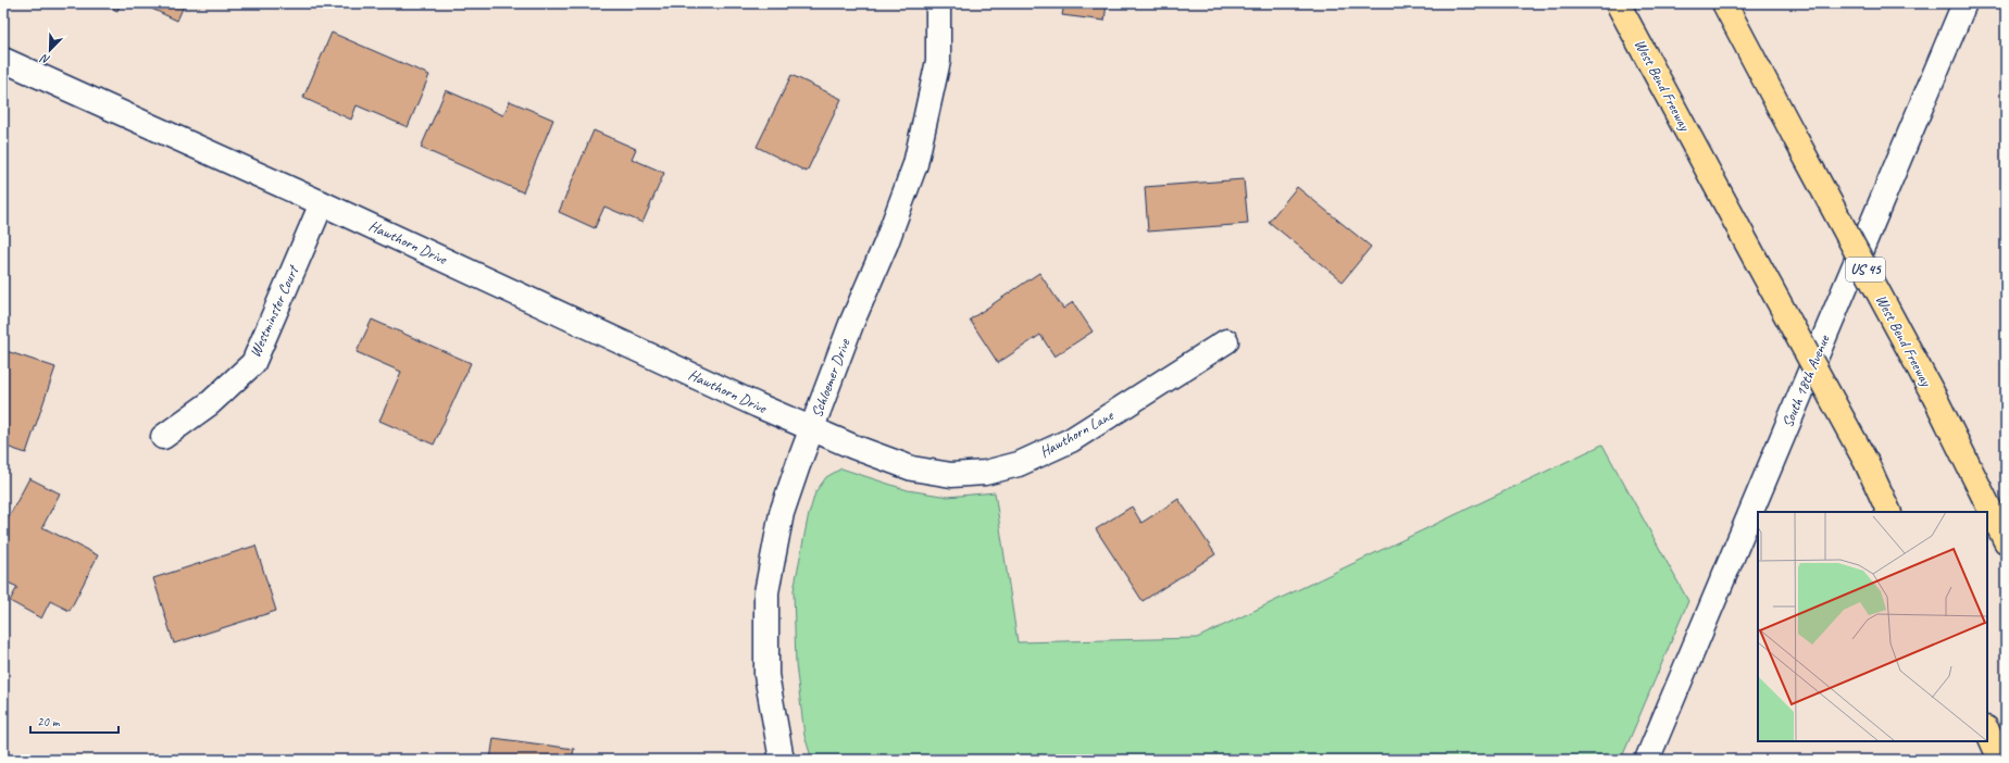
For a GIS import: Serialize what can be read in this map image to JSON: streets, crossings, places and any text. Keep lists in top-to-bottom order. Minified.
{"streets":{"highway":["West Bend Freeway","US 45"],"street":["Hawthorn Drive","Westminster Court","Schloemer Drive","South 18th Avenue","Hawthorn Lane"]},"crossings":[["Hawthorn Drive","Westminster Court"],["Hawthorn Drive","Schloemer Drive"],["Hawthorn Drive","Hawthorn Lane"],["Schloemer Drive","Hawthorn Lane"]],"scale_bar":"20 m","north":"bottom left"}
